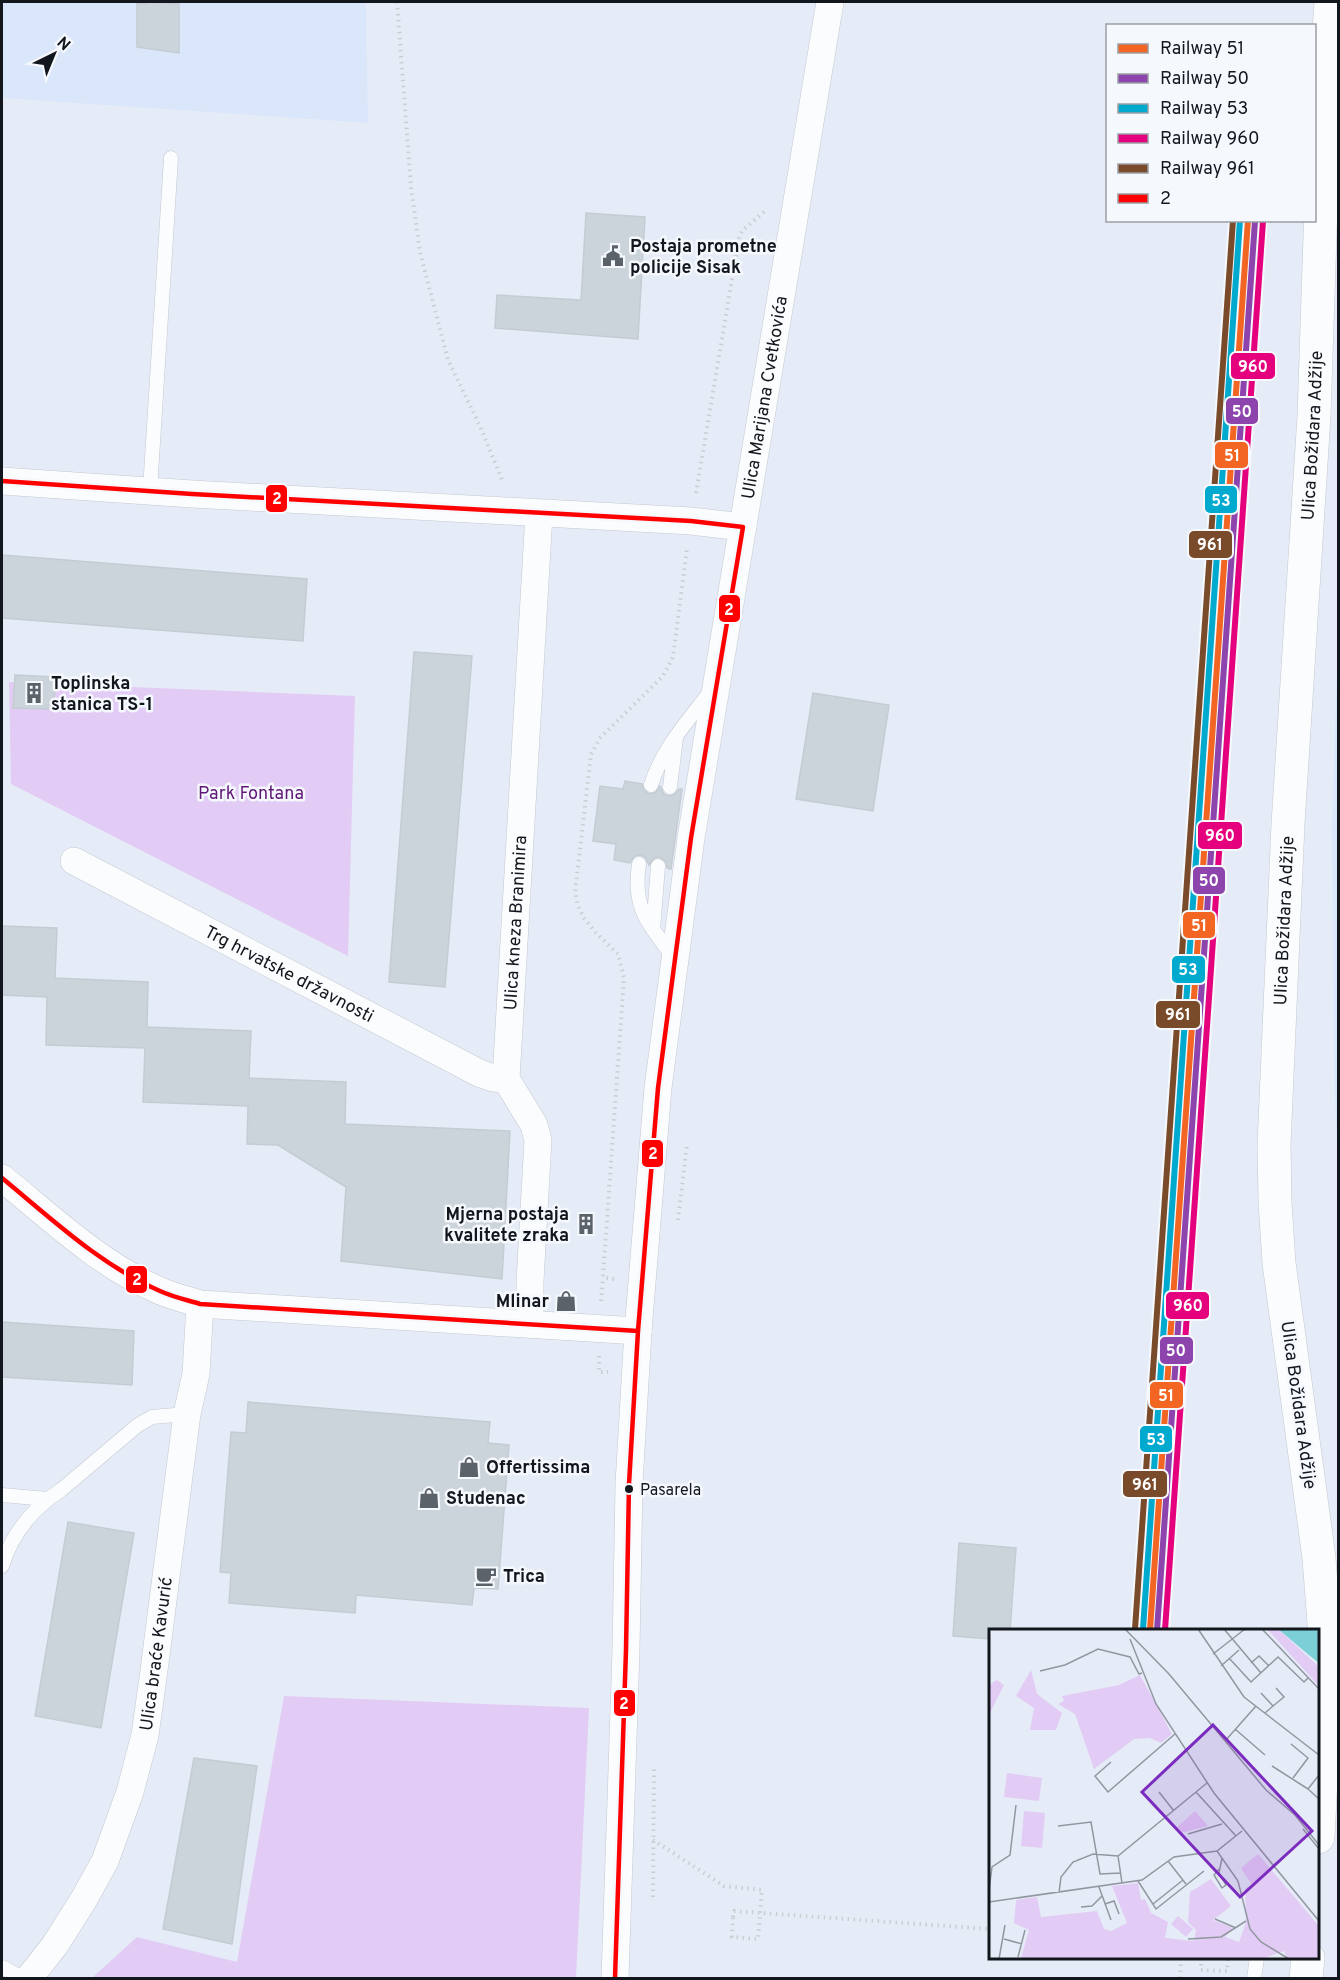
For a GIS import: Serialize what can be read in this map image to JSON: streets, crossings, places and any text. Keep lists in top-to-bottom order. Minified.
{"streets":{"main road":["Ulica Božidara Adžije"],"street":["Ulica Marijana Cvetkovića","Ulica kneza Branimira","Trg hrvatske državnosti","Ulica braće Kavurić"]},"crossings":[["Ulica kneza Branimira","Trg hrvatske državnosti"]],"parks":["Park Fontana"],"places":{"public building":["Postaja prometne policije Sisak"],"building":["Toplinska stanica TS-1","Mjerna postaja kvalitete zraka"],"shop":["Mlinar","Offertissima","Studenac"],"other":["Pasarela"],"cafe":["Trica"]},"lines":["rail line 51","rail line 50","rail line 53","rail line 960","rail line 961","transit line 2"],"legend":["Railway 51","Railway 50","Railway 53","Railway 960","Railway 961","2"],"north":"top right"}
